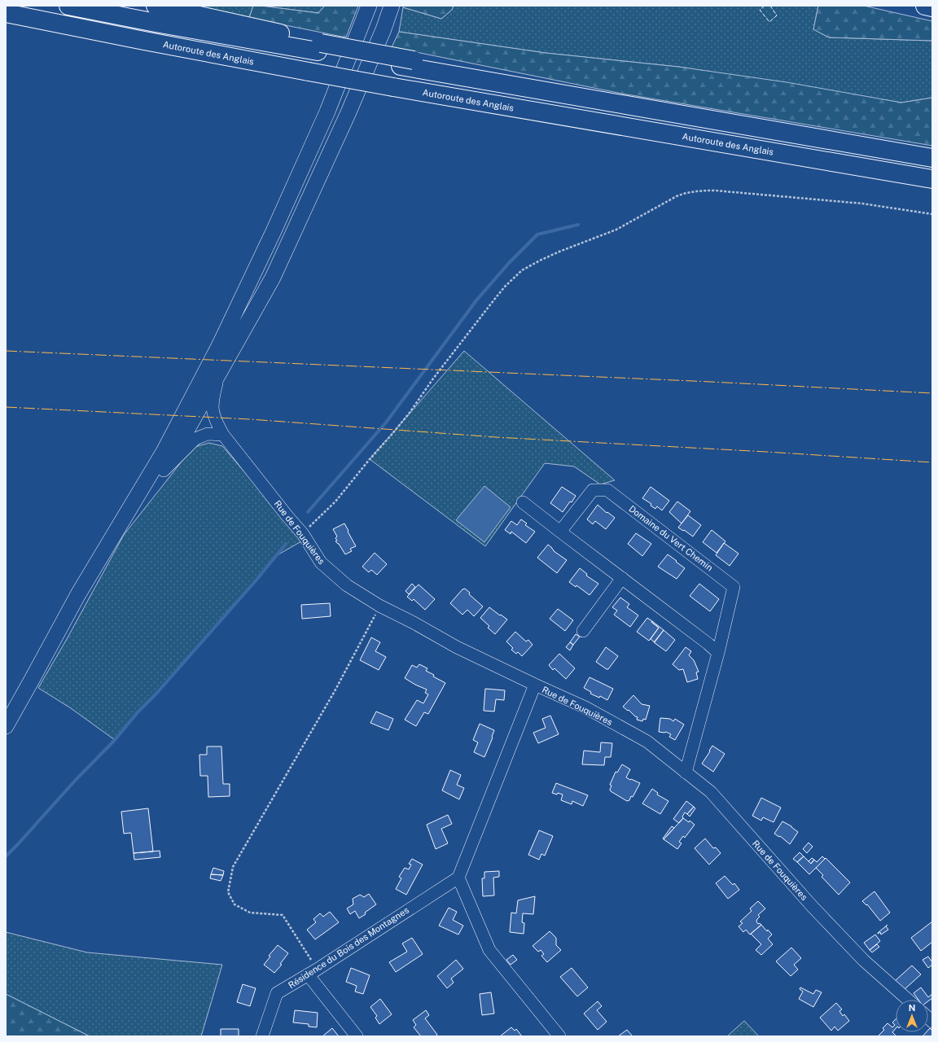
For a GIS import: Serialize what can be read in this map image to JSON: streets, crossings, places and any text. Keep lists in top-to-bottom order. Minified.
{"streets":{"highway":["Autoroute des Anglais"],"street":["Rue de Fouquières","Domaine du Vert Chemin","Résidence du Bois des Montagnes"]},"crossings":[["Rue de Fouquières","Domaine du Vert Chemin"]],"north":"top"}
